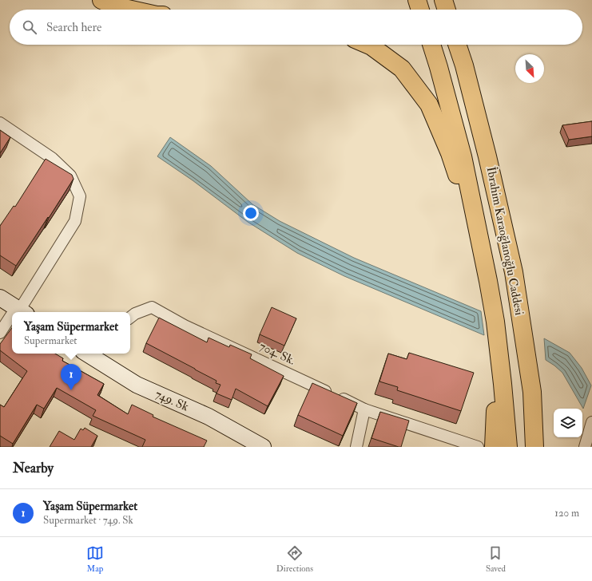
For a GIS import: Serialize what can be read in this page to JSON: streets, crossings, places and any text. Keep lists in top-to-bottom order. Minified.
{"streets":{"highway":["İbrahim Karaoğlanoğlu Caddesi"],"street":["704. Sk.","749. Sk"]},"north":"bottom right","page":{"search":"Search here","popup":["Yaşam Süpermarket","Supermarket"],"pins":"1","heading":"Nearby","list":[{"mark":"1","name":"Yaşam Süpermarket","note":"Supermarket · 749. Sk","value":"120 m"}],"nav":["Map","Directions","Saved"]}}
